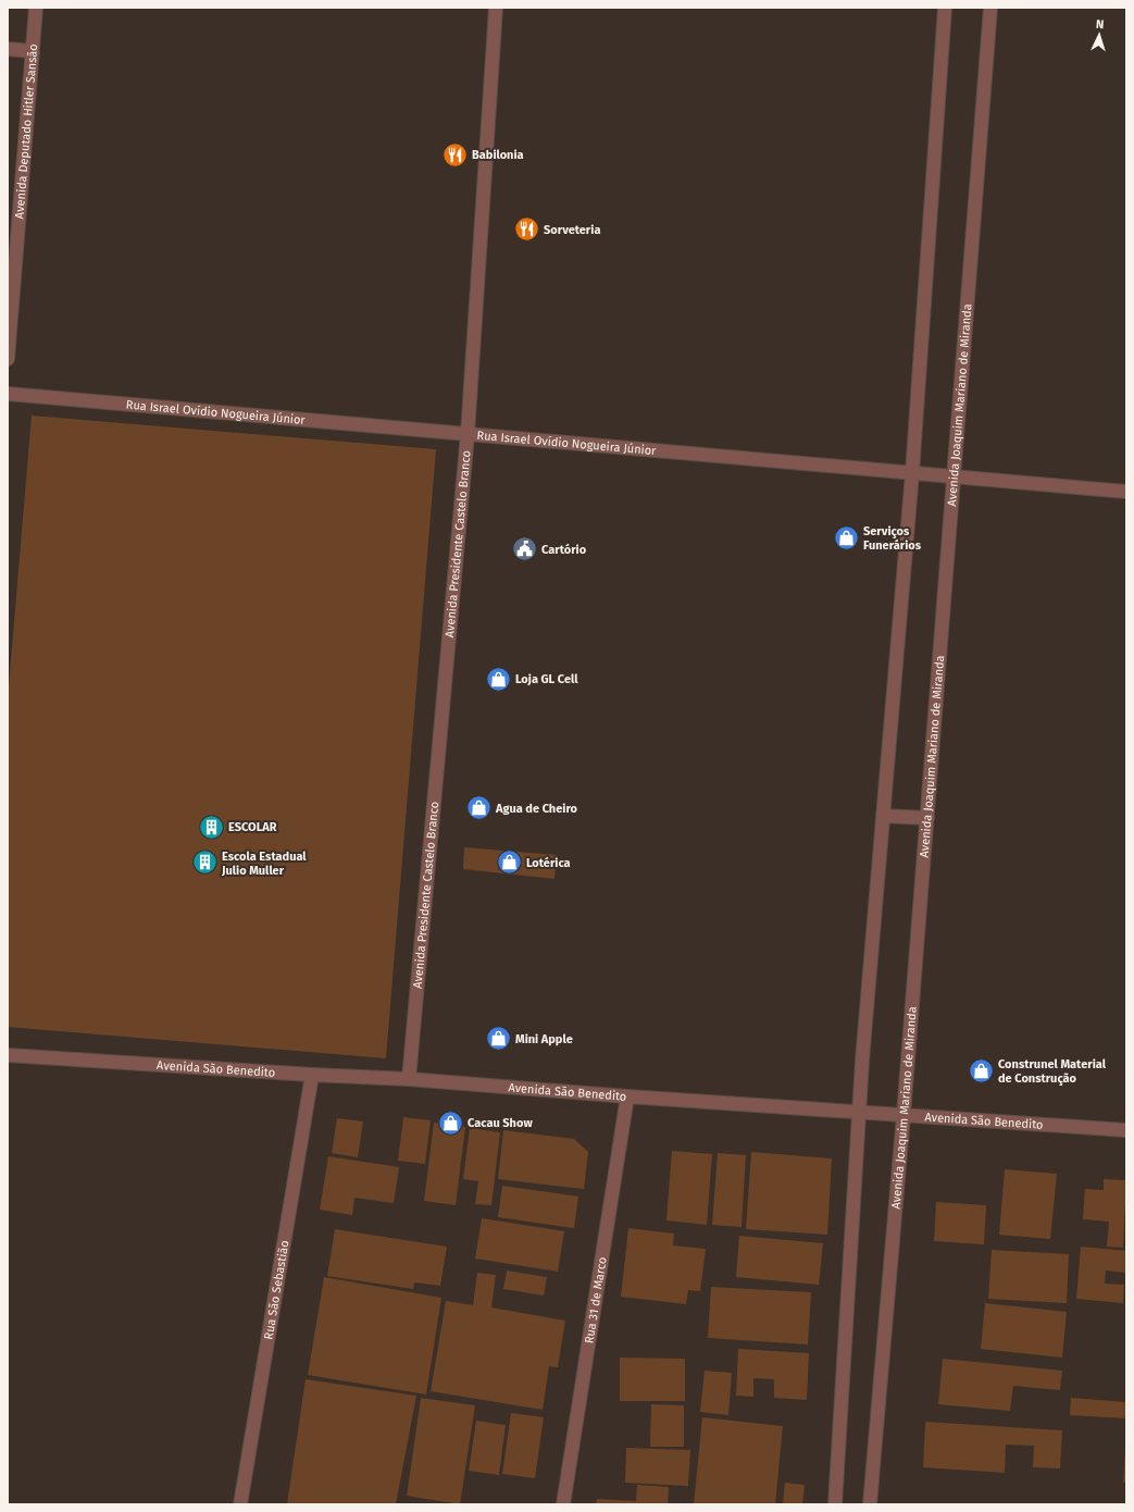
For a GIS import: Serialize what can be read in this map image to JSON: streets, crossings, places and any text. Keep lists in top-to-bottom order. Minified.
{"streets":{"street":["Avenida Deputado Hitler Sansão","Avenida Joaquim Mariano de Miranda","Rua Israel Ovídio Nogueira Júnior","Avenida Presidente Castelo Branco","Avenida São Benedito","Rua São Sebastião","Rua 31 de Marco"]},"crossings":[["Avenida Joaquim Mariano de Miranda","Rua Israel Ovídio Nogueira Júnior"],["Avenida Joaquim Mariano de Miranda","Avenida São Benedito"],["Rua Israel Ovídio Nogueira Júnior","Avenida Presidente Castelo Branco"],["Avenida Presidente Castelo Branco","Avenida São Benedito"],["Avenida São Benedito","Rua São Sebastião"],["Avenida São Benedito","Rua 31 de Marco"]],"places":{"restaurant":["Babilonia","Sorveteria"],"shop":["Serviços Funerários","Loja GL Cell","Agua de Cheiro","Lotérica","Mini Apple","Construnel Material de Construção","Cacau Show"],"public building":["Cartório"],"building":["ESCOLAR","Escola Estadual Julio Muller"]},"north":"top"}
